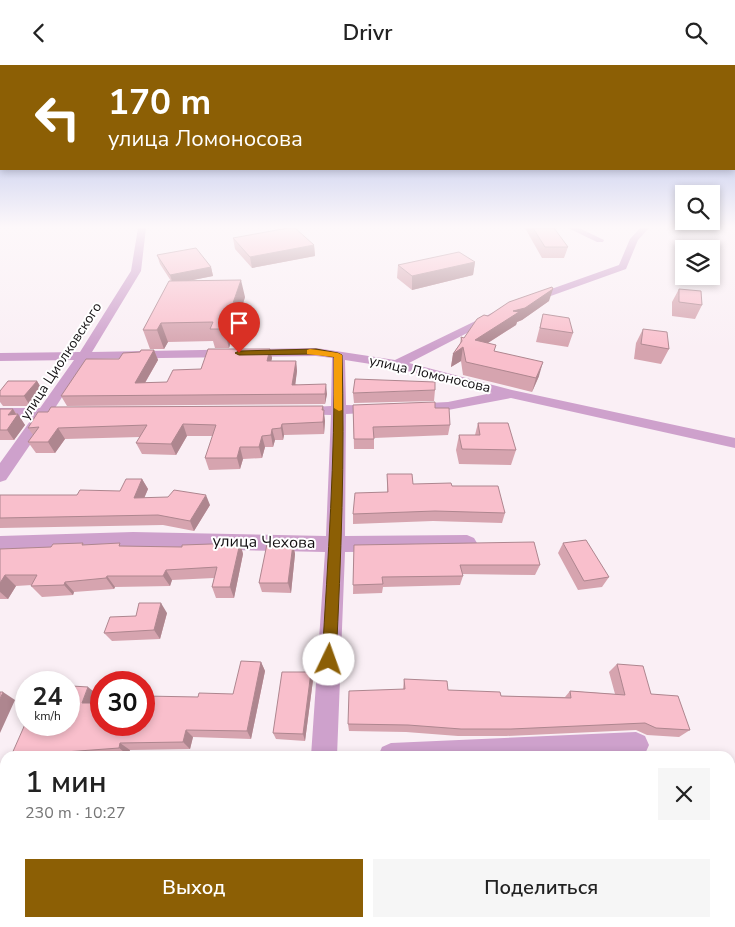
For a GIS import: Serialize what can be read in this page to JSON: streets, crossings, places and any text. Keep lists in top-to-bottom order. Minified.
{"streets":{"street":["улица Циолковского","улица Ломоносова","улица Чехова"]},"crossings":[["улица Циолковского","улица Ломоносова"]],"page":{"header":"Drivr","turn":["170 m","улица Ломоносова"],"speed":"24 km/h","limit":"30","heading":["1 мин","230 m · 10:27"],"buttons":["Выход","Поделиться"]}}
